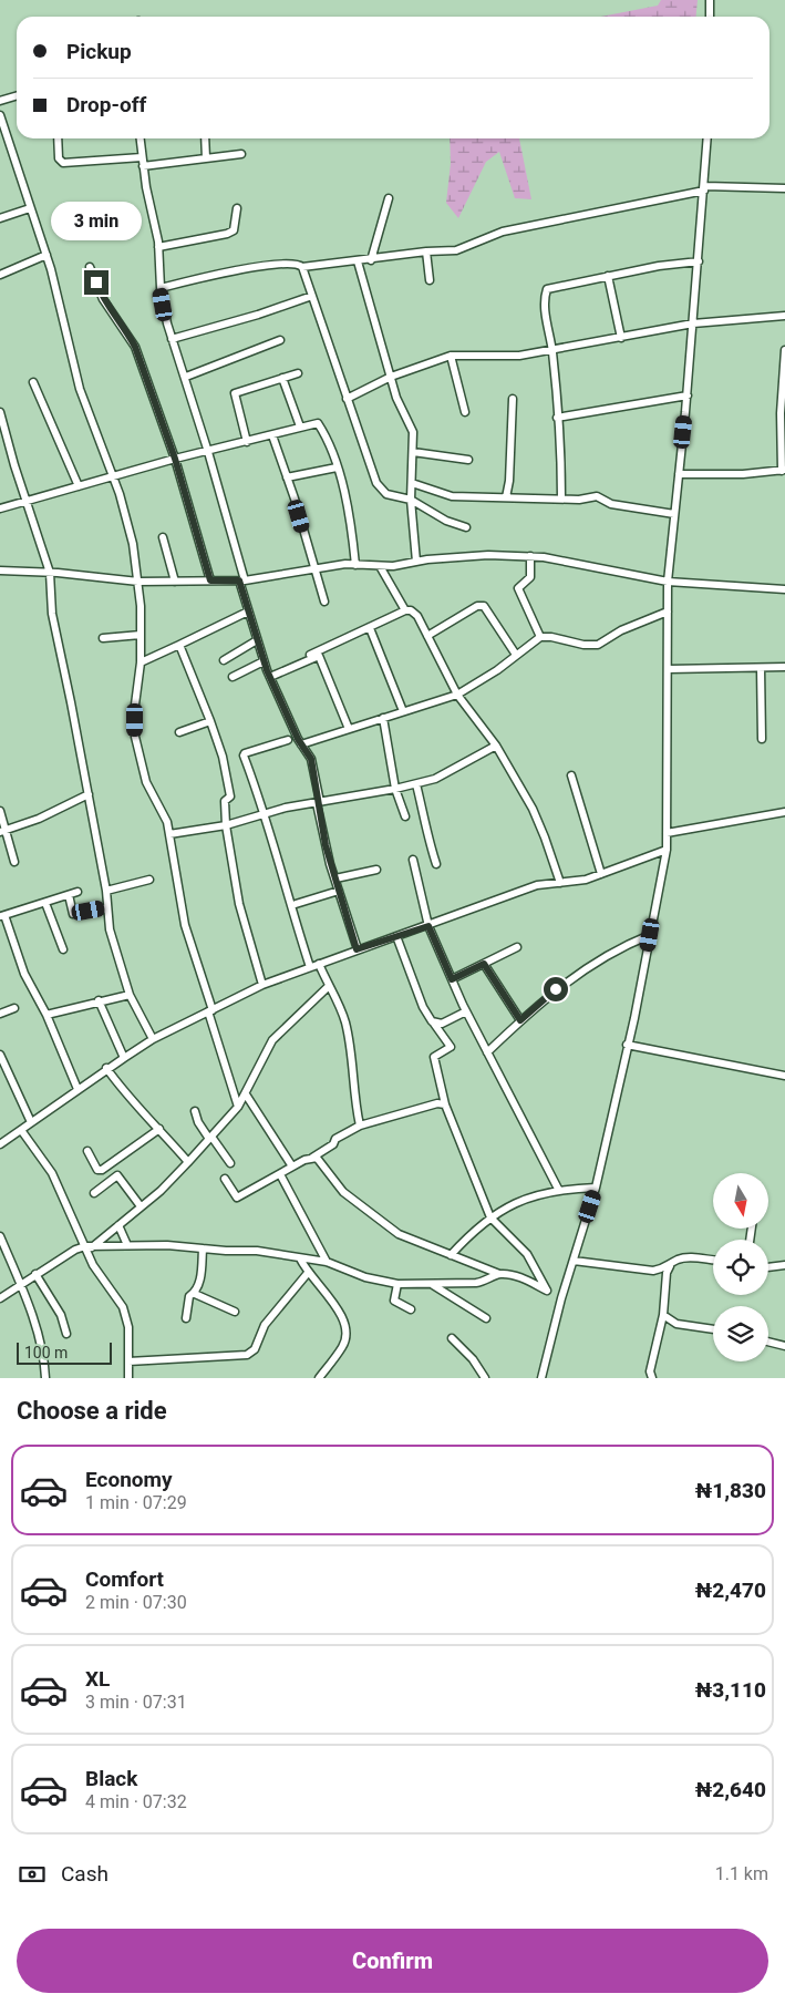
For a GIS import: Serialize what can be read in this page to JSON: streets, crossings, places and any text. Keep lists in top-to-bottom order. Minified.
{"scale_bar":"100 m","north":"bottom","page":{"banner":["Pickup","Drop-off"],"bubble":"3 min","scale":"100 m","heading":"Choose a ride","list":[{"name":"Economy","note":"1 min · 07:29","value":"₦1,830"},{"name":"Comfort","note":"2 min · 07:30","value":"₦2,470"},{"name":"XL","note":"3 min · 07:31","value":"₦3,110"},{"name":"Black","note":"4 min · 07:32","value":"₦2,640"}],"pay":["Cash","1.1 km"],"buttons":"Confirm"}}
